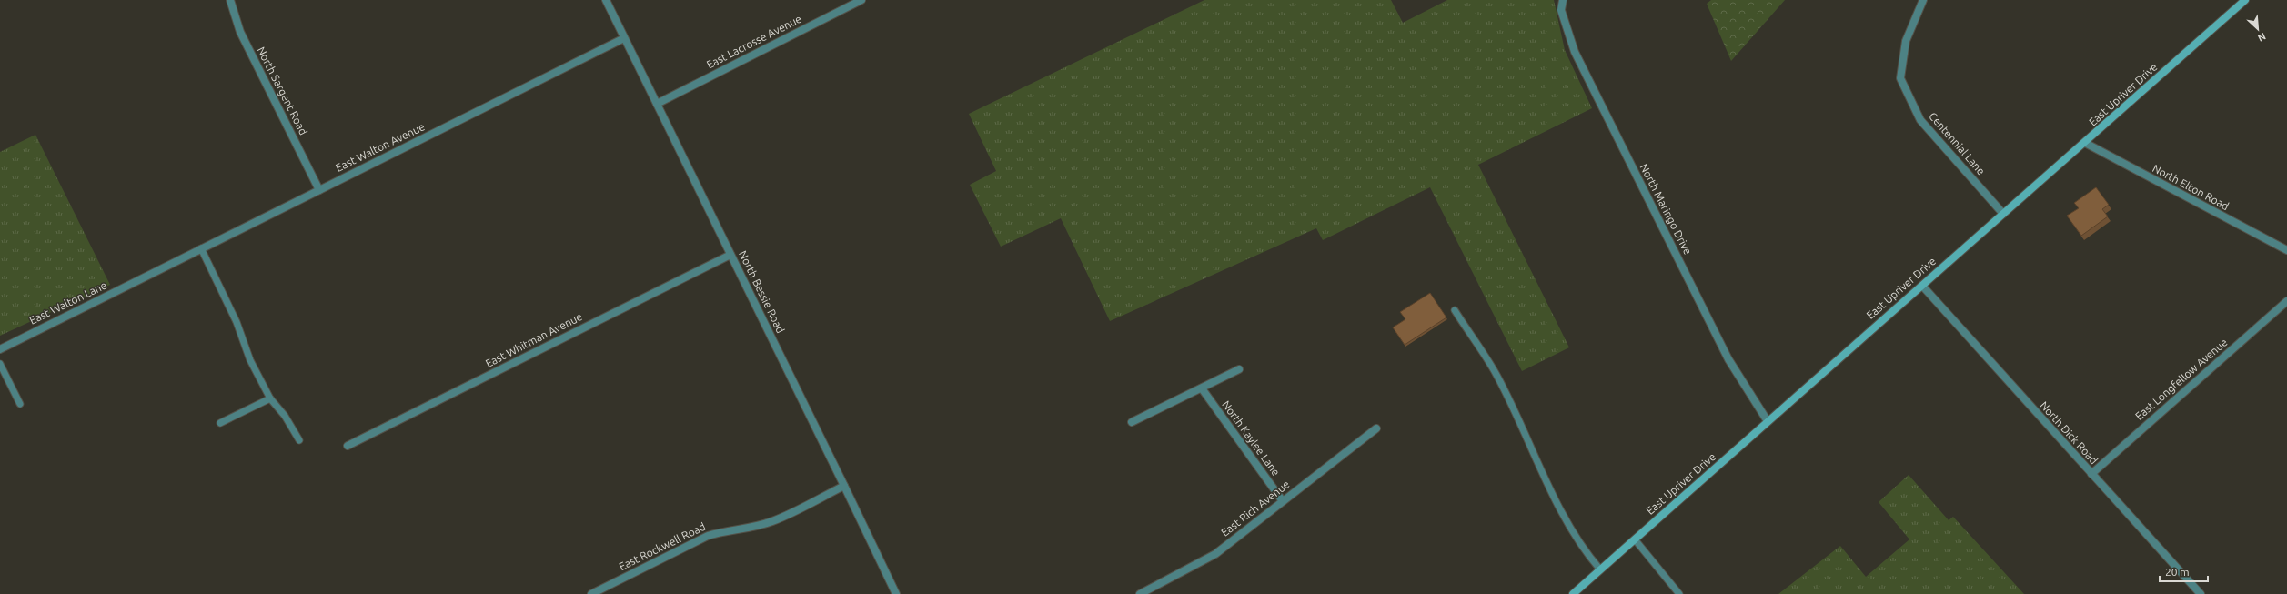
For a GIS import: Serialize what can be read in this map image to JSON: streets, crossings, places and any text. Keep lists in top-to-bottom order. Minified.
{"streets":{"main road":["East Upriver Drive"],"street":["East Lacrosse Avenue","North Sargent Road","Centennial Lane","East Walton Avenue","North Elton Road","North Maringo Drive","North Bessie Road","East Walton Lane","East Whitman Avenue","East Longfellow Avenue","North Dick Road","North Kaylee Lane","East Rich Avenue","East Rockwell Road"]},"crossings":[["East Lacrosse Avenue","North Bessie Road"],["North Sargent Road","East Walton Avenue"],["East Upriver Drive","Centennial Lane"],["East Upriver Drive","North Elton Road"],["East Upriver Drive","North Maringo Drive"],["East Upriver Drive","North Dick Road"],["East Walton Avenue","North Bessie Road"],["East Walton Avenue","East Walton Lane"],["North Bessie Road","East Whitman Avenue"],["North Bessie Road","East Rockwell Road"],["East Longfellow Avenue","North Dick Road"],["North Kaylee Lane","East Rich Avenue"]],"scale_bar":"20 m","north":"bottom right"}
